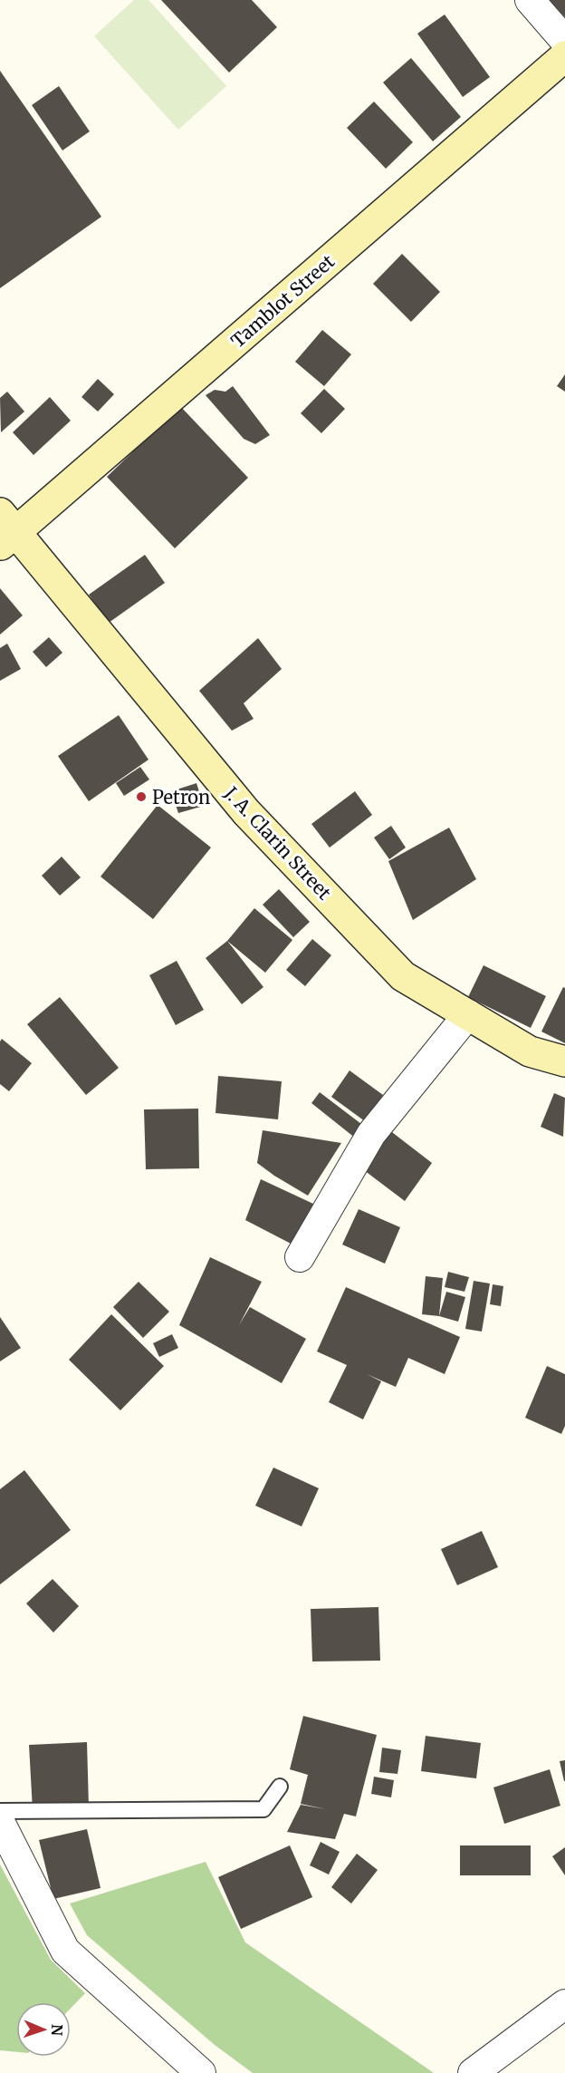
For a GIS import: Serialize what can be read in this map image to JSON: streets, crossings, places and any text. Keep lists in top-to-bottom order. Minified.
{"streets":{"main road":["Tamblot Street","J. A. Clarin Street"]},"crossings":[["Tamblot Street","J. A. Clarin Street"]],"places":["Petron"],"north":"right"}
